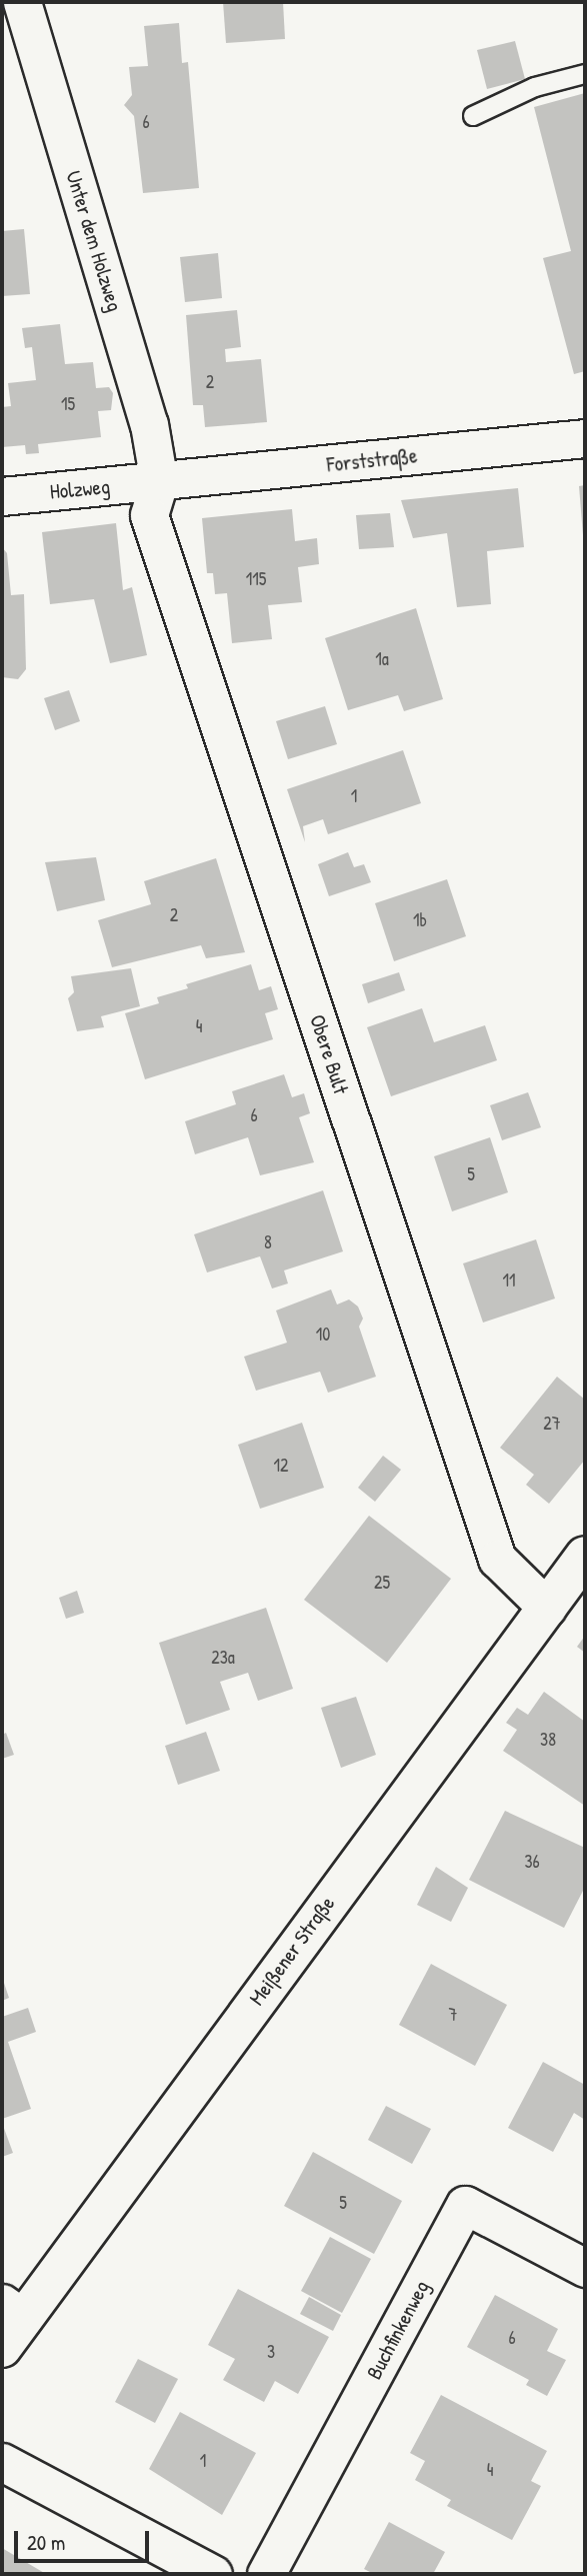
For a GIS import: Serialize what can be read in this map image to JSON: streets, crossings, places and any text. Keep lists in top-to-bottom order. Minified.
{"streets":{"street":["Unter dem Holzweg","Forststraße","Holzweg","Obere Bult","Meißener Straße","Buchfinkenweg"]},"crossings":[["Unter dem Holzweg","Forststraße"],["Unter dem Holzweg","Holzweg"],["Unter dem Holzweg","Obere Bult"],["Forststraße","Holzweg"],["Forststraße","Obere Bult"],["Holzweg","Obere Bult"],["Obere Bult","Meißener Straße"]],"house_numbers":["6","2","15","115","1a","1","2","1b","4","6","5","8","11","10","27","12","25","23a","38","36","7","5","6","3","1","4"],"scale_bar":"20 m"}
